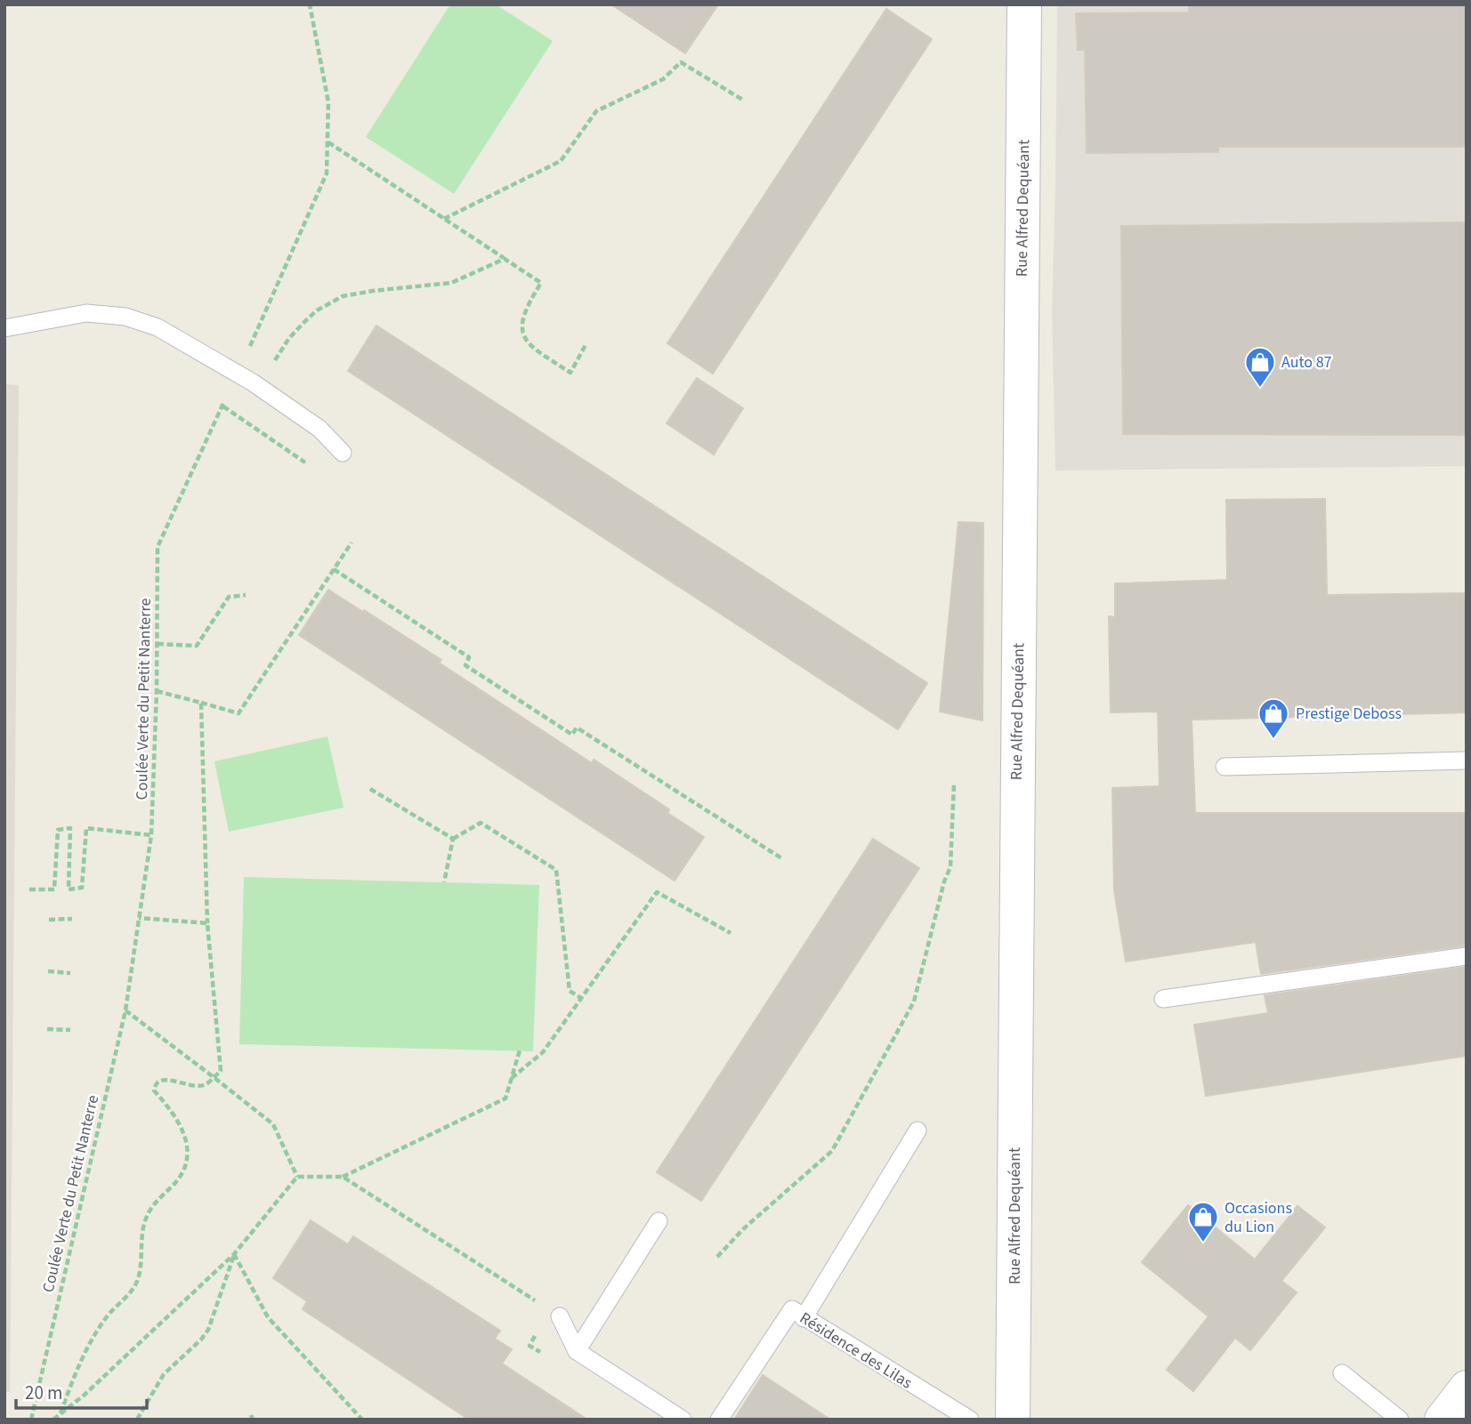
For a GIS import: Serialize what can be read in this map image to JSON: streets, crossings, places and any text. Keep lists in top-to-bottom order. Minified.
{"streets":{"street":["Rue Alfred Dequéant"],"lane":["Résidence des Lilas"],"path":["Coulée Verte du Petit Nanterre"]},"places":{"shop":["Auto 87","Prestige Deboss","Occasions du Lion"]},"scale_bar":"20 m"}
